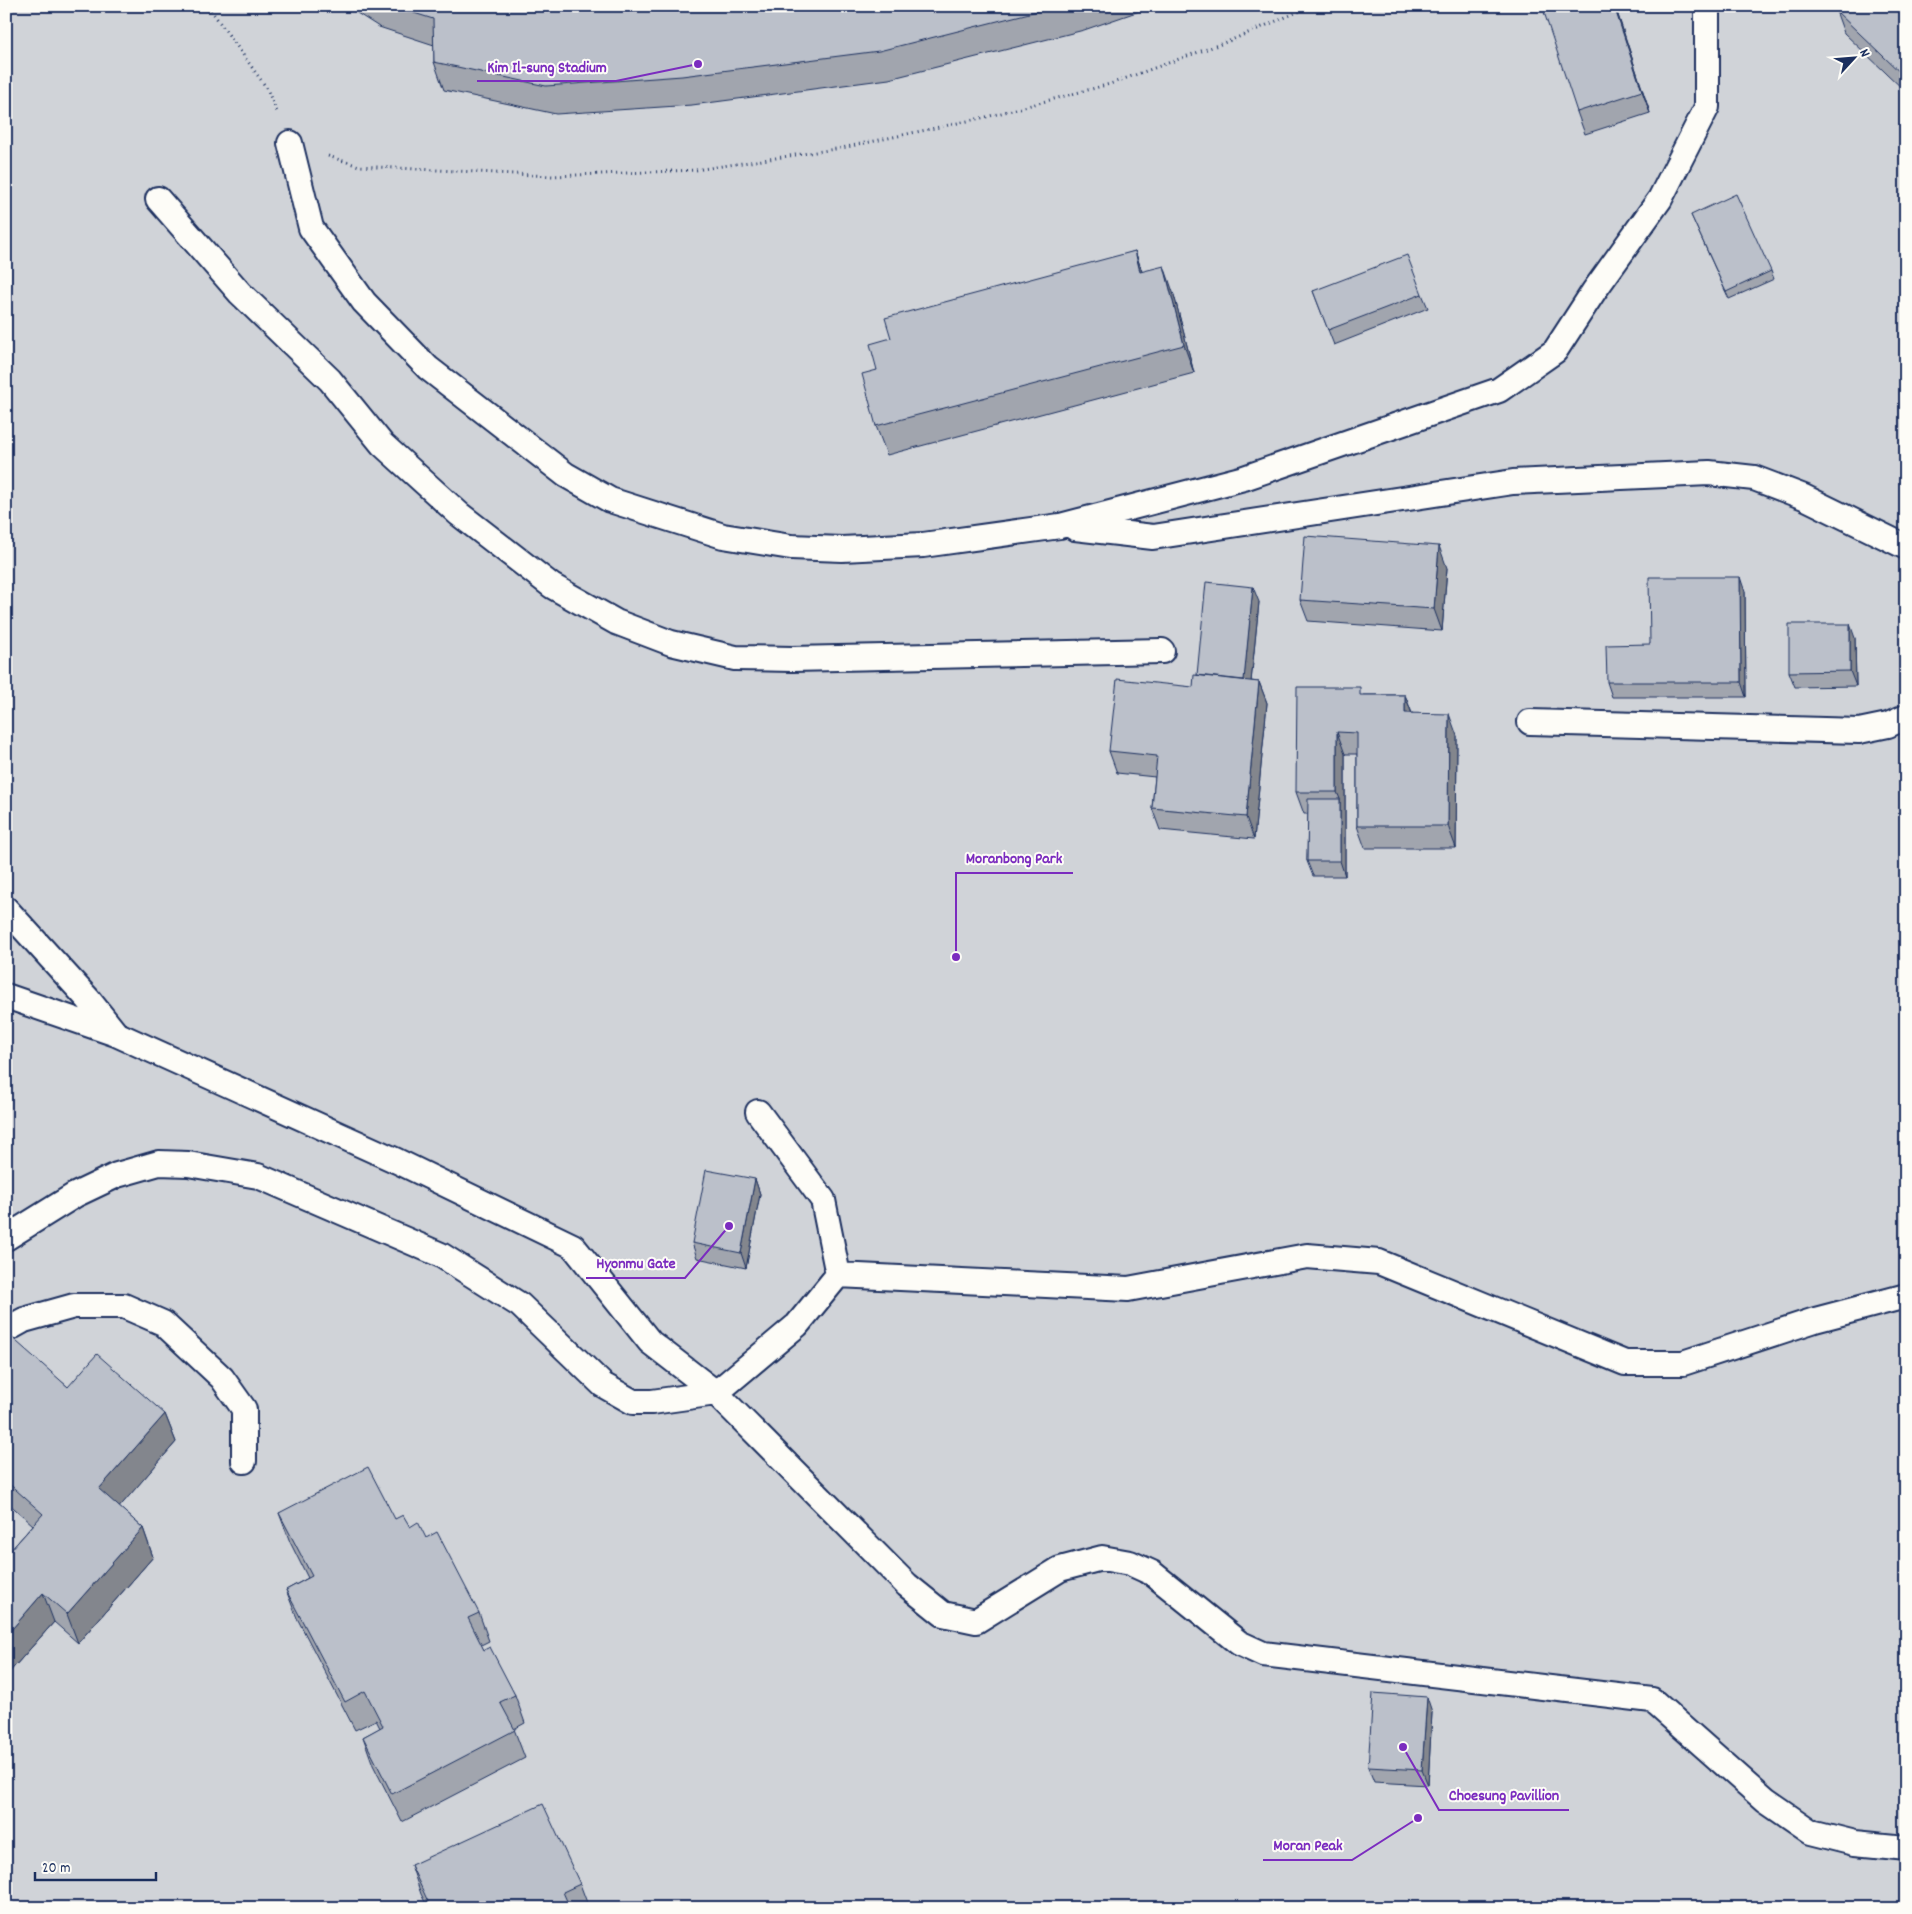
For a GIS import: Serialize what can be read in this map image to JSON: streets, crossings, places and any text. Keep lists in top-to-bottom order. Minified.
{"places":["Kim Il-sung Stadium","Moranbong Park","Hyonmu Gate","Choesung Pavillion","Moran Peak"],"scale_bar":"20 m","north":"top right"}
